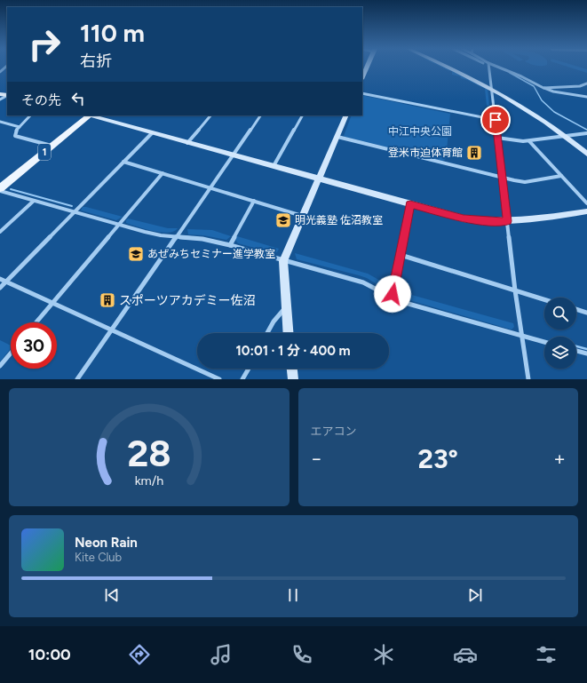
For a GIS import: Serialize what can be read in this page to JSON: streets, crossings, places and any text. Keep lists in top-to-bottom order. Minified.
{"streets":{"main road":["1"]},"parks":["中江中央公園"],"places":{"building":["登米市迫体育館","スポーツアカデミー佐沼"],"school or university":["明光義塾 佐沼教室","あぜみちセミナー進学教室"]},"page":{"turn":["110 m","右折"],"then":"その先","limit":"30","trip":"10:01 · 1 分 · 400 m","tile":"エアコン","heat":["−","23°","+"],"song":["Neon Rain","Kite Club"],"tabs":"10:00","gauge":["28","km/h"]}}
